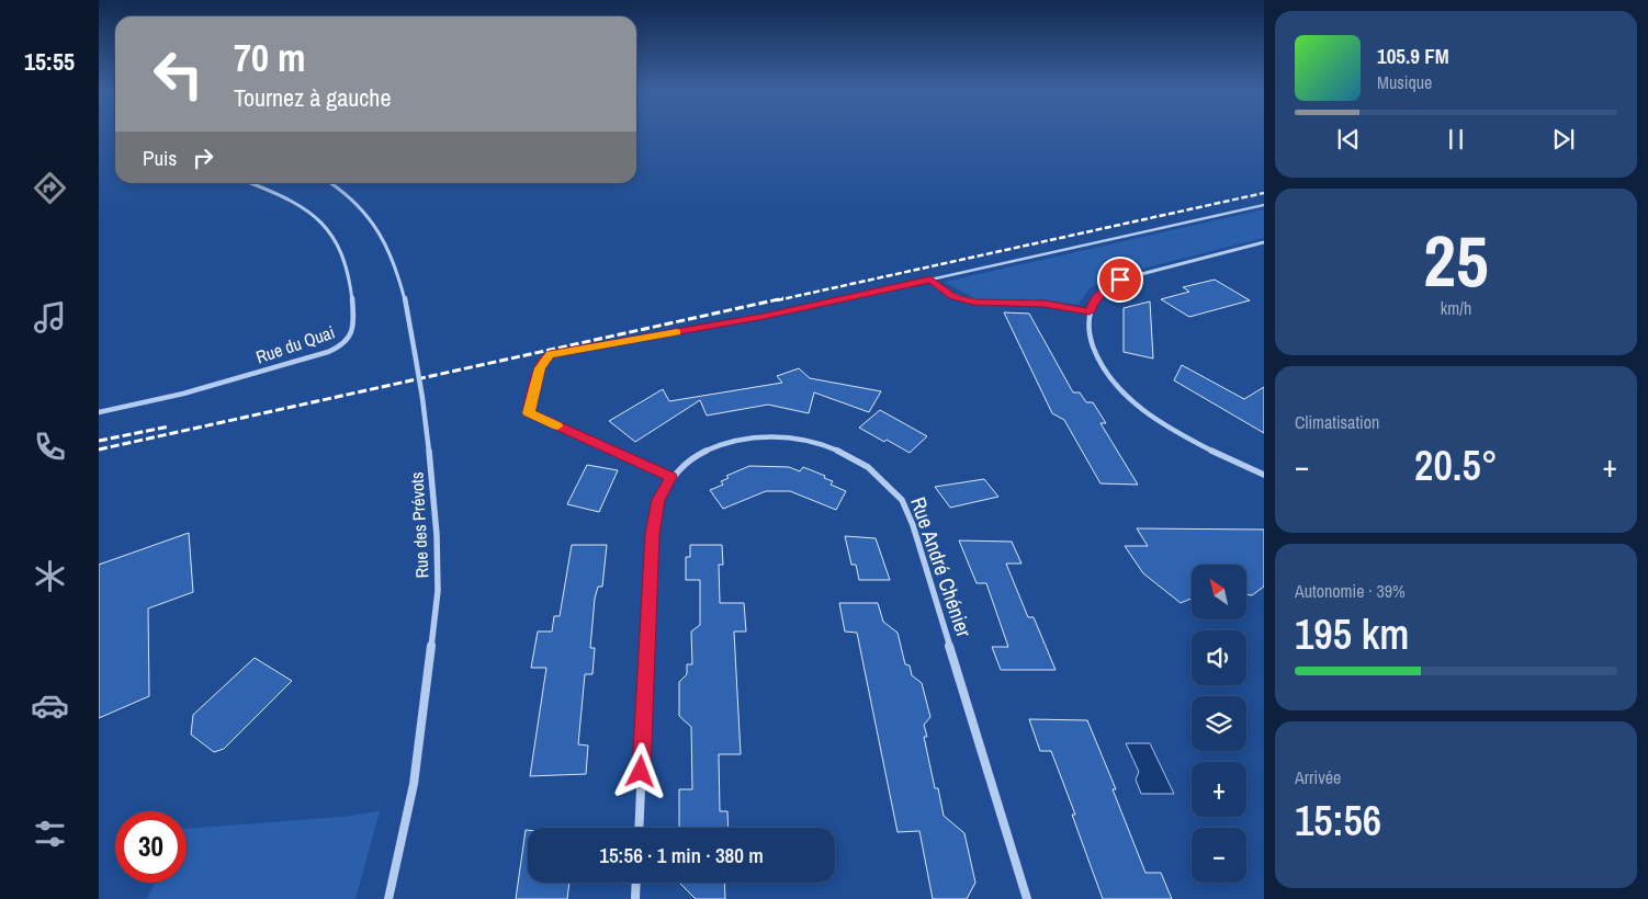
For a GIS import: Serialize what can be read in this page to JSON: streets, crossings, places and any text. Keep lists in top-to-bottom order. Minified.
{"streets":{"street":["Rue du Quai","Rue des Prévots","Rue André Chénier"]},"north":"top left","page":{"tabs":"15:55","turn":["70 m","Tournez à gauche"],"song":["105.9 FM","Musique"],"then":"Puis","tile":[["25","km/h"],"Climatisation",["Autonomie · 39%","195 km"],["Arrivée","15:56"]],"heat":["−","20.5°","+"],"map_buttons":["+","−"],"limit":"30","trip":"15:56 · 1 min · 380 m"}}
